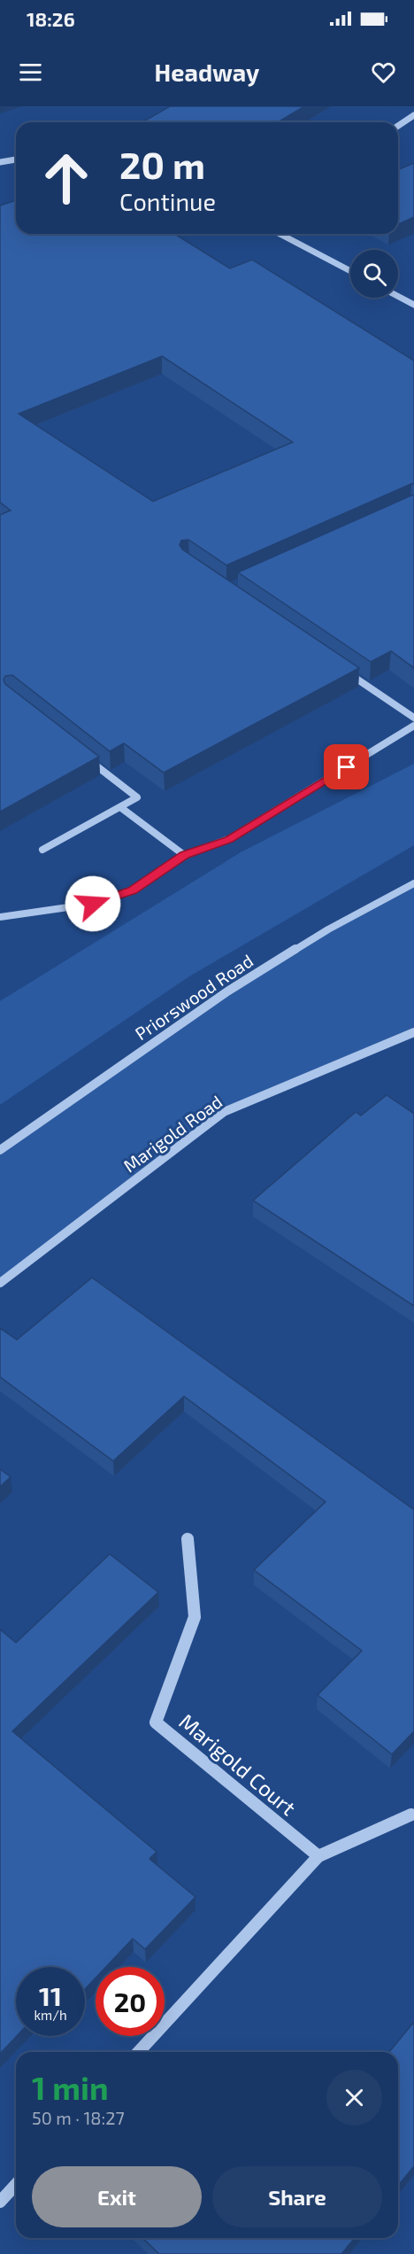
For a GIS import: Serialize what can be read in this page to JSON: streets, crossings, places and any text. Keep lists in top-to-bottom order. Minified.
{"streets":{"street":["Priorswood Road","Marigold Road","Marigold Court"]},"page":{"status":"18:26","header":"Headway","turn":["20 m","Continue"],"speed":"11 km/h","limit":"20","heading":["1 min","50 m · 18:27"],"buttons":["Exit","Share"]}}
